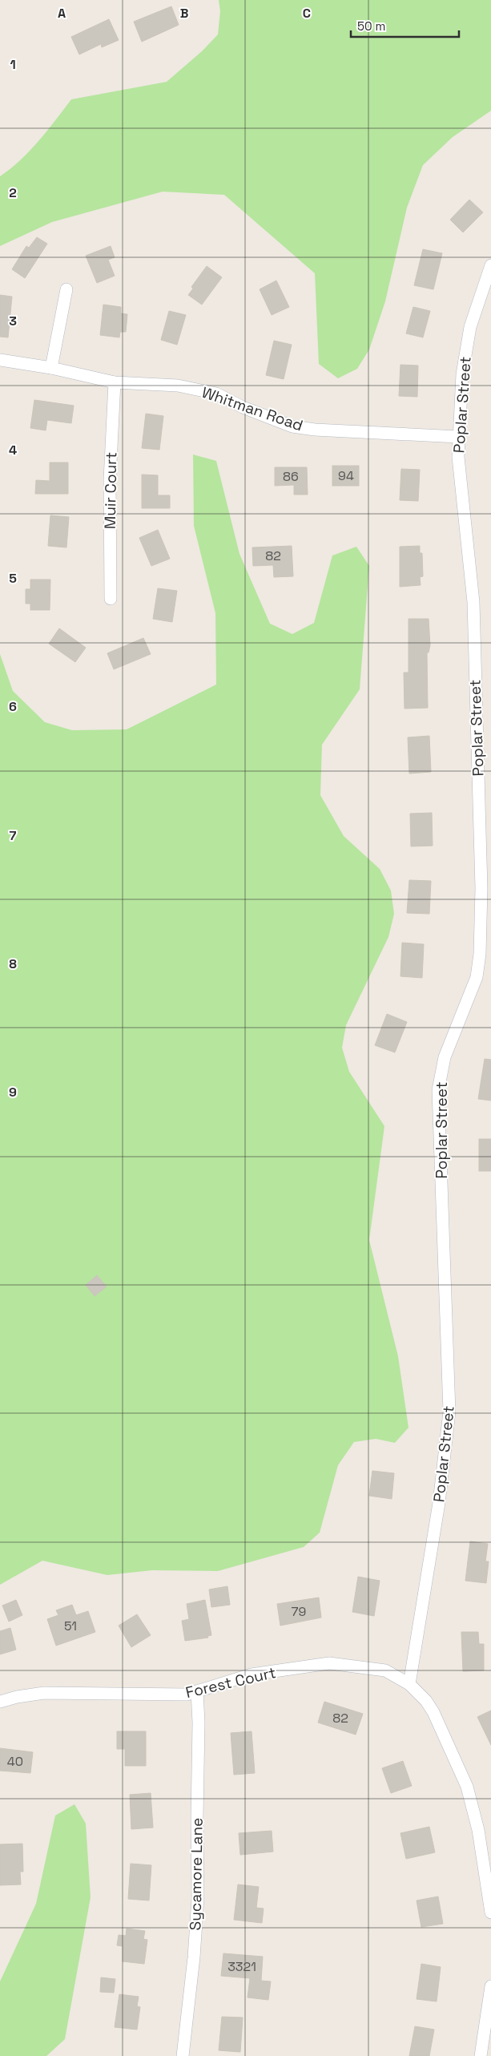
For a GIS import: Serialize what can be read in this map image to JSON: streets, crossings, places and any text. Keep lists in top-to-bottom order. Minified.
{"streets":{"street":["Poplar Street","Whitman Road","Muir Court","Forest Court","Sycamore Lane"]},"crossings":[["Poplar Street","Whitman Road"],["Poplar Street","Forest Court"],["Whitman Road","Muir Court"],["Forest Court","Sycamore Lane"]],"house_numbers":["94","86","82","79","51","82","40","3321"],"scale_bar":"50 m","grid":{"columns":["A","B","C"],"rows":["1","2","3","4","5","6","7","8","9"]}}
